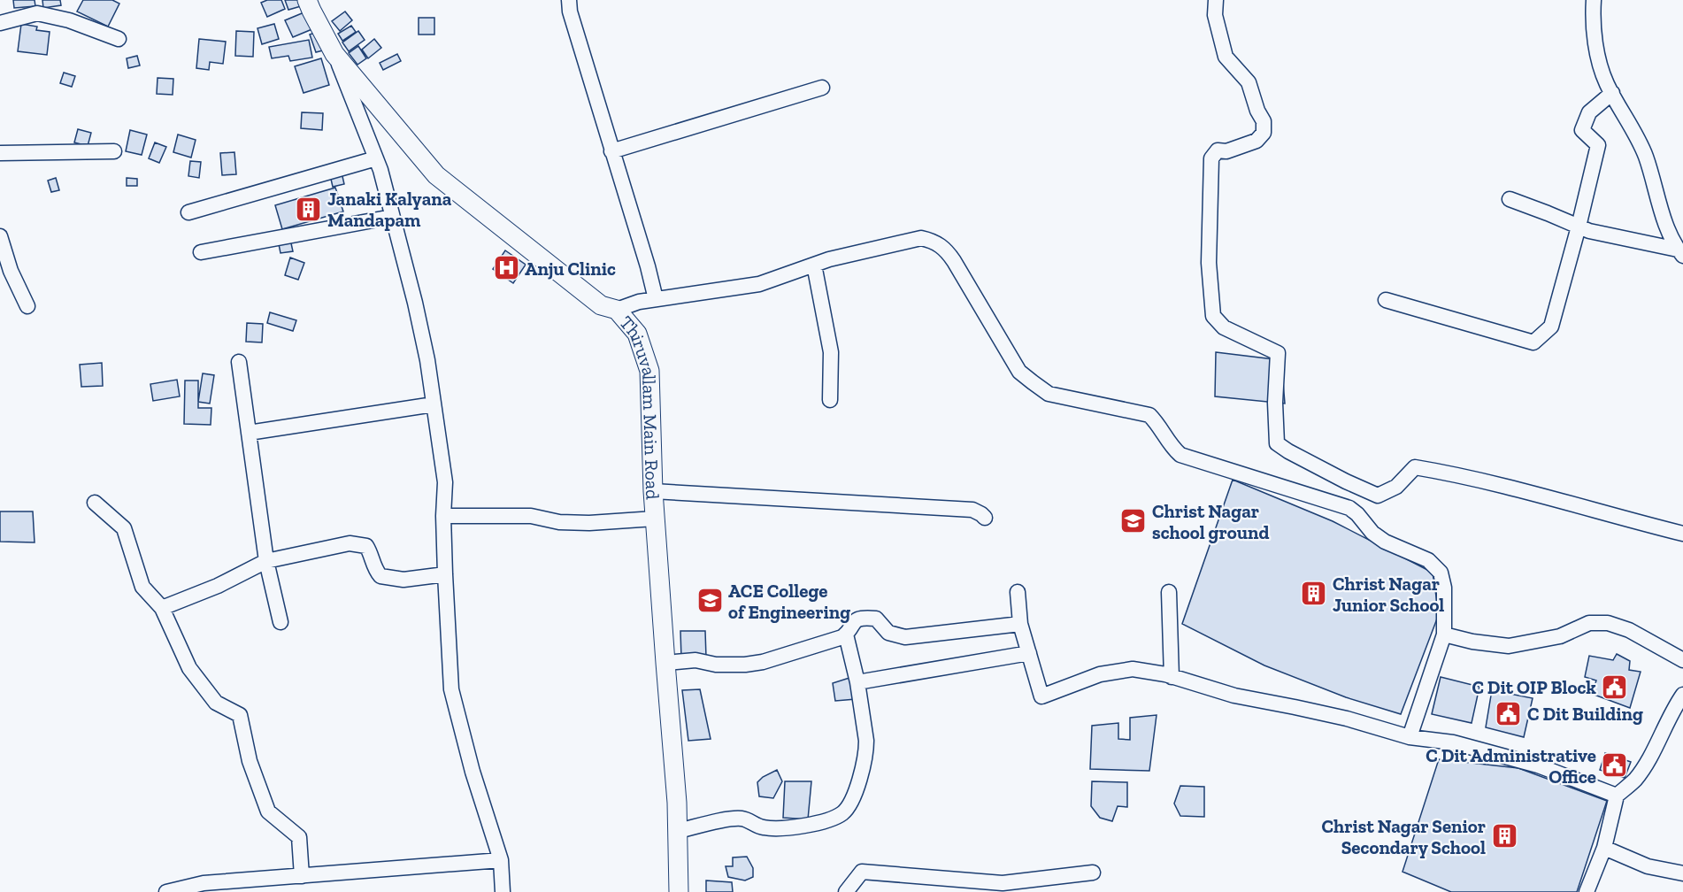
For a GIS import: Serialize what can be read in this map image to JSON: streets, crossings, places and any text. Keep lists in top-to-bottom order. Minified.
{"streets":{"main road":["Thiruvallam Main Road"]},"places":{"building":["Janaki Kalyana Mandapam","Christ Nagar Junior School","Christ Nagar Senior Secondary School"],"hospital":["Anju Clinic"],"school or university":["Christ Nagar school ground","ACE College of Engineering"],"public building":["C Dit OIP Block","C Dit Building","C Dit Administrative Office"]}}
